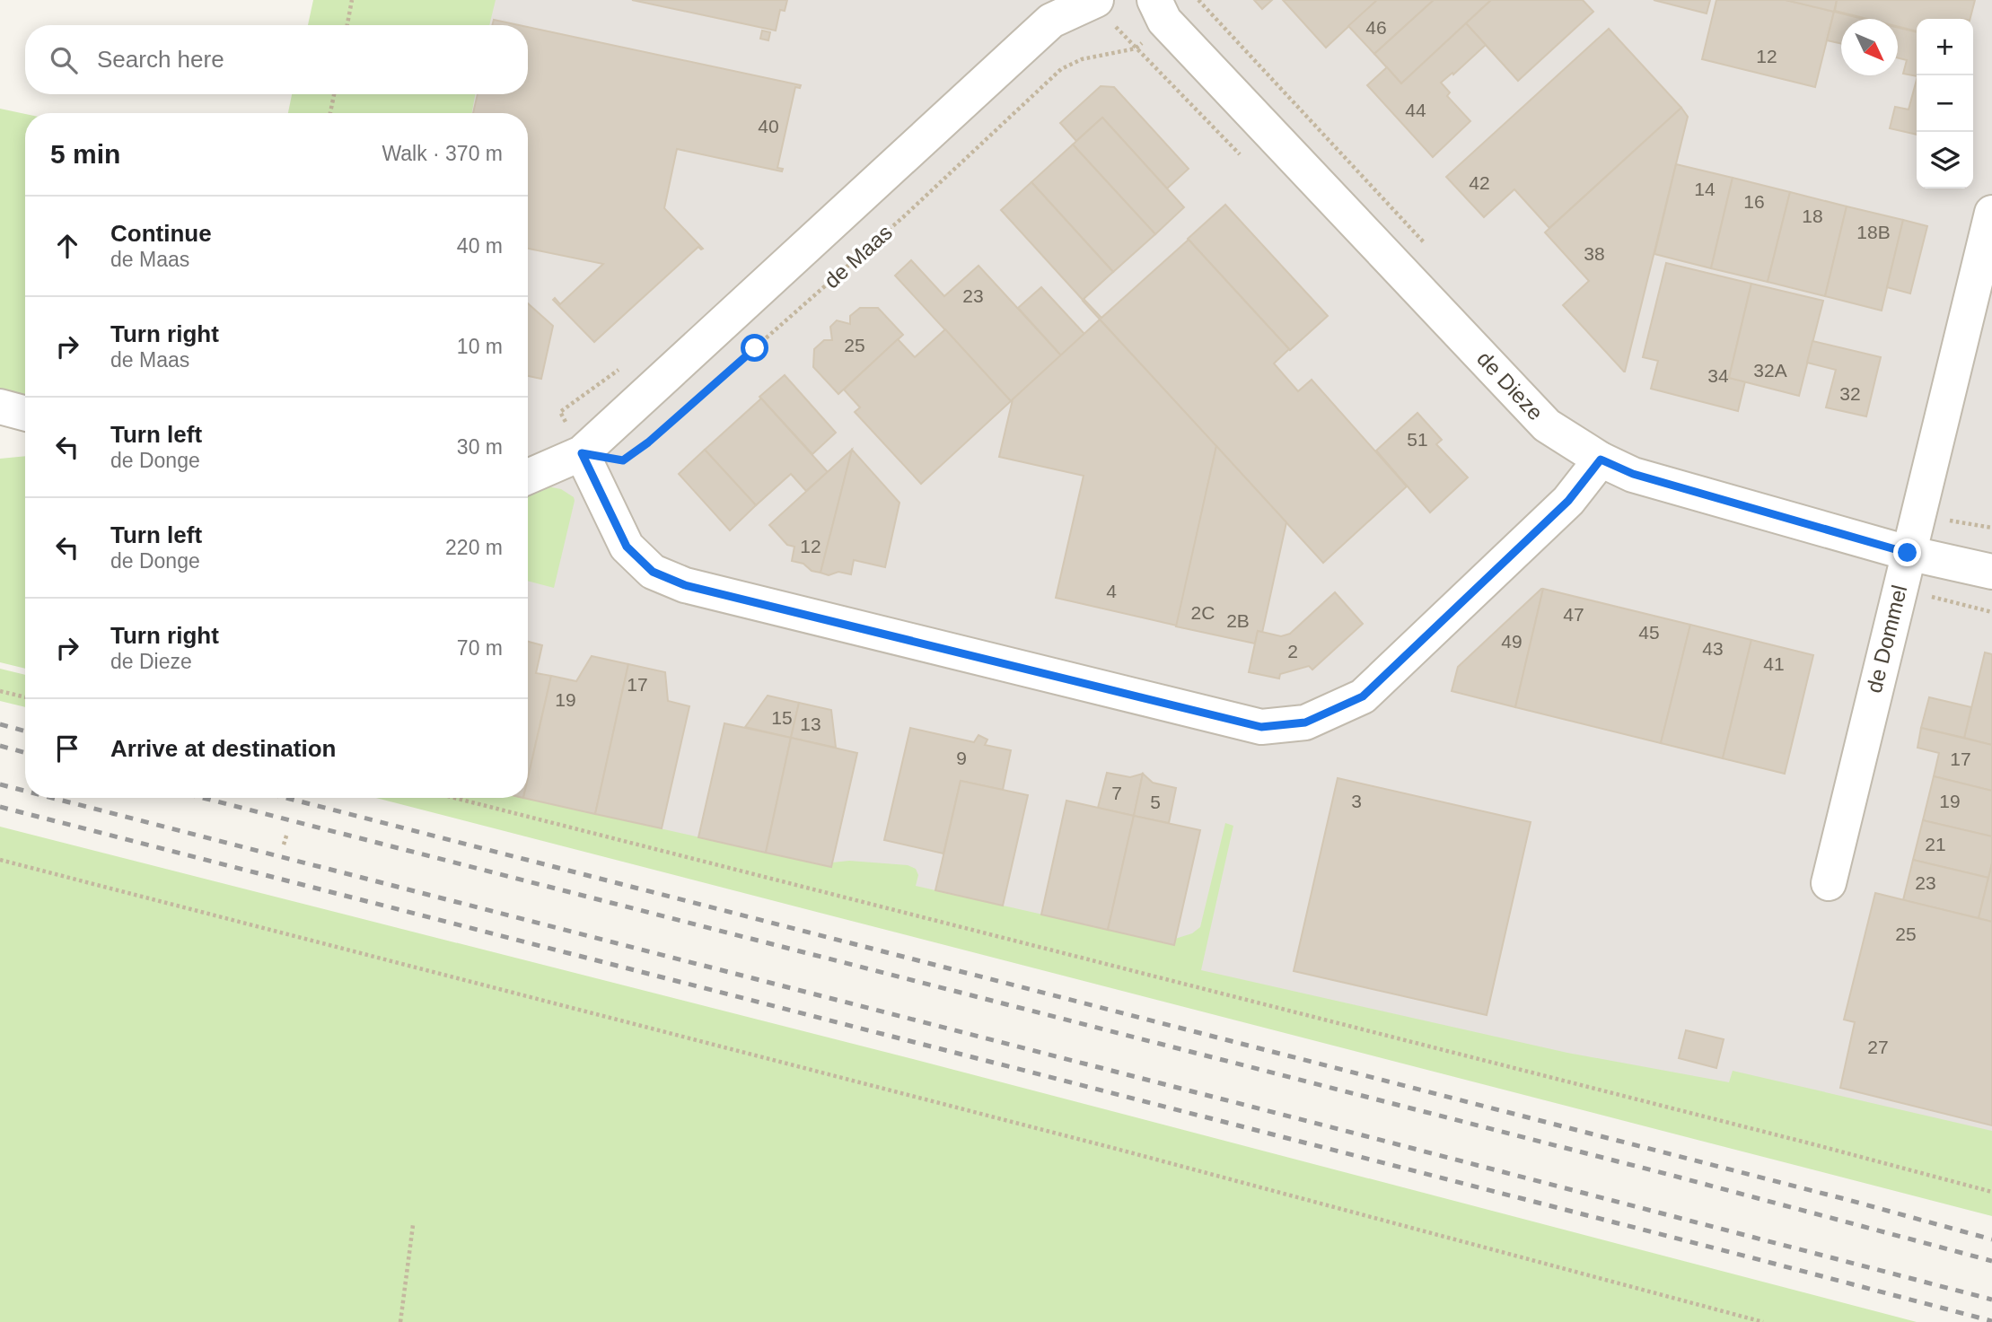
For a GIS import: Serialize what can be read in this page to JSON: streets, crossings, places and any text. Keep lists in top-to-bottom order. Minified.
{"streets":{"street":["de Maas","de Dieze","de Dommel"]},"crossings":[["de Dieze","de Dommel"]],"house_numbers":["46","12","44","40","42","14","16","18","18B","38","23","25","32A","34","32","51","12","4","2C","47","2B","45","49","43","2","41","17","19","15","13","9","17","7","3","19","5","21","23","25","27"],"north":"bottom right","page":{"map_buttons":["+","−"],"search":"Search here","heading":["5 min","Walk · 370 m"],"list":[["Continue","de Maas","40 m"],["Turn right","de Maas","10 m"],["Turn left","de Donge","30 m"],["Turn left","de Donge","220 m"],["Turn right","de Dieze","70 m"],"Arrive at destination"]}}
